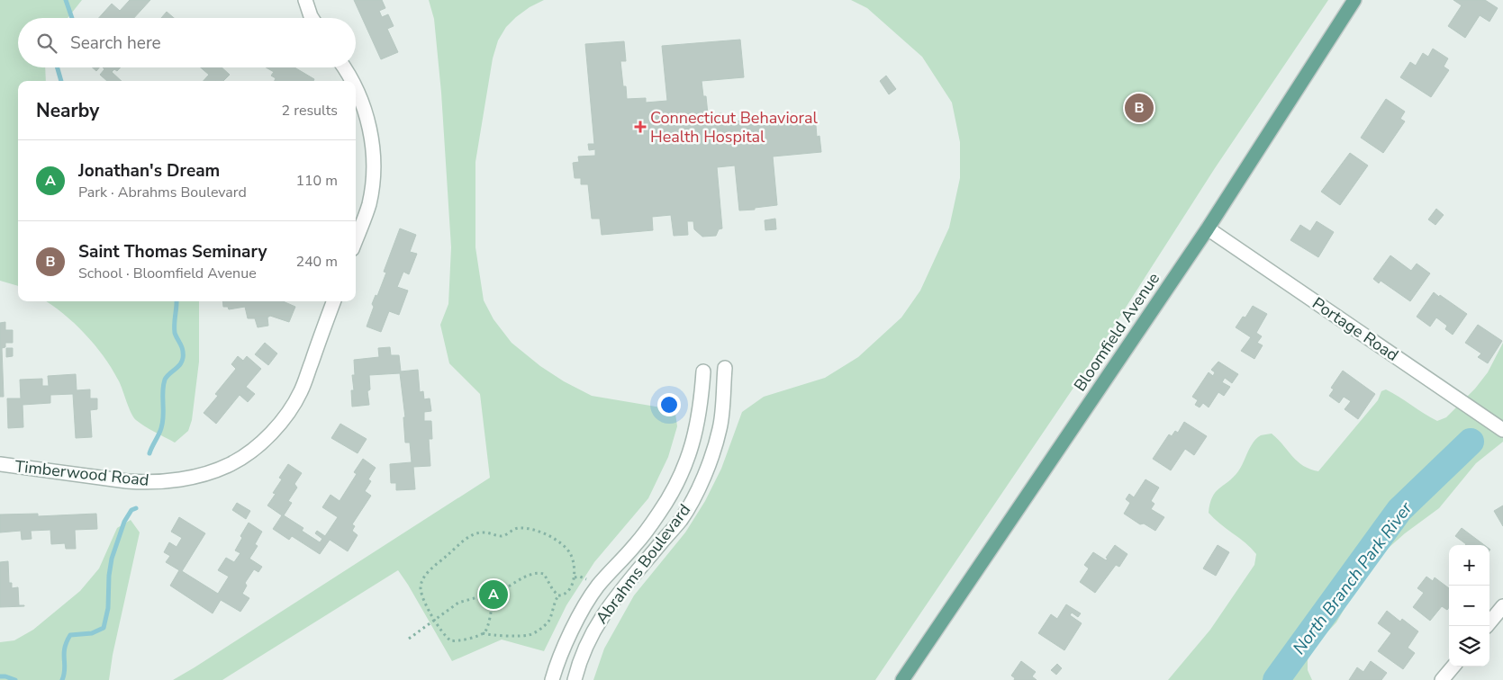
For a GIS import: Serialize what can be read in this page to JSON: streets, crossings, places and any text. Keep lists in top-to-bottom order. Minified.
{"streets":{"main road":["Bloomfield Avenue"],"street":["Portage Road","Timberwood Road","Abrahms Boulevard"]},"crossings":[["Portage Road","Bloomfield Avenue"]],"water":["North Branch Park River"],"places":{"health":["Connecticut Behavioral Health Hospital"]},"page":{"search":"Search here","heading":["Nearby","2 results"],"pins":["B","A"],"list":[{"mark":"A","name":"Jonathan's Dream","note":"Park · Abrahms Boulevard","value":"110 m"},{"mark":"B","name":"Saint Thomas Seminary","note":"School · Bloomfield Avenue","value":"240 m"}],"map_buttons":["+","−"]}}
